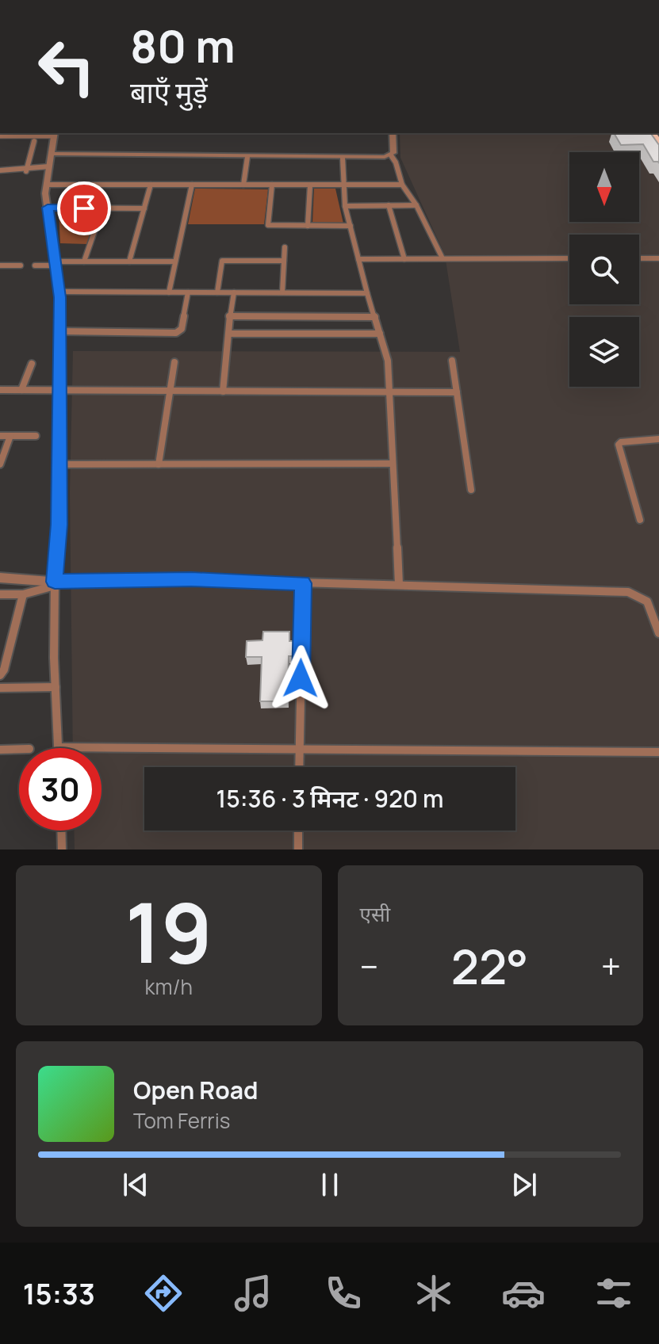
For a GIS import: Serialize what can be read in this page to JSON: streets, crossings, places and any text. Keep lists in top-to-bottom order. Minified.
{"north":"bottom","page":{"turn":["80 m","बाएँ मुड़ें"],"limit":"30","trip":"15:36 · 3 मिनट · 920 m","tile":[["19","km/h"],"एसी"],"heat":["−","22°","+"],"song":["Open Road","Tom Ferris"],"tabs":"15:33"}}
